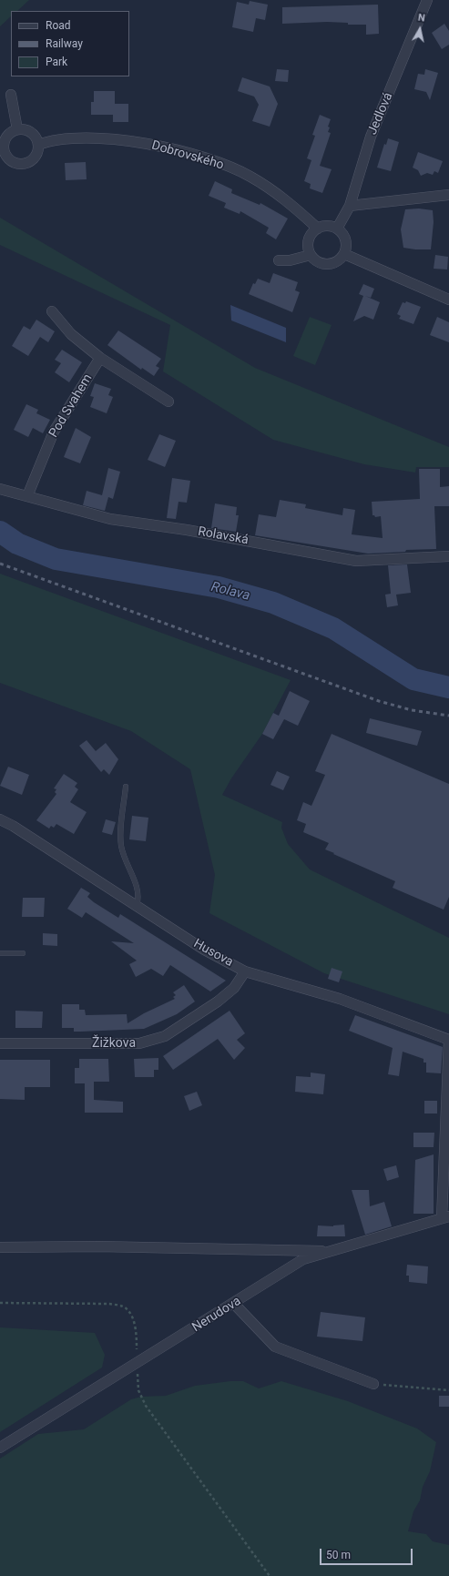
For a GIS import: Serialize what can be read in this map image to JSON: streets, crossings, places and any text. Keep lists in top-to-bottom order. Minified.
{"streets":{"street":["Jedlová","Dobrovského","Pod Svahem","Rolavská","Husova","Žižkova","Nerudova"]},"crossings":[["Jedlová","Dobrovského"],["Pod Svahem","Rolavská"],["Husova","Žižkova"],["Husova","Nerudova"]],"water":["Rolava"],"legend":["Road","Railway","Park"],"scale_bar":"50 m","north":"top"}
